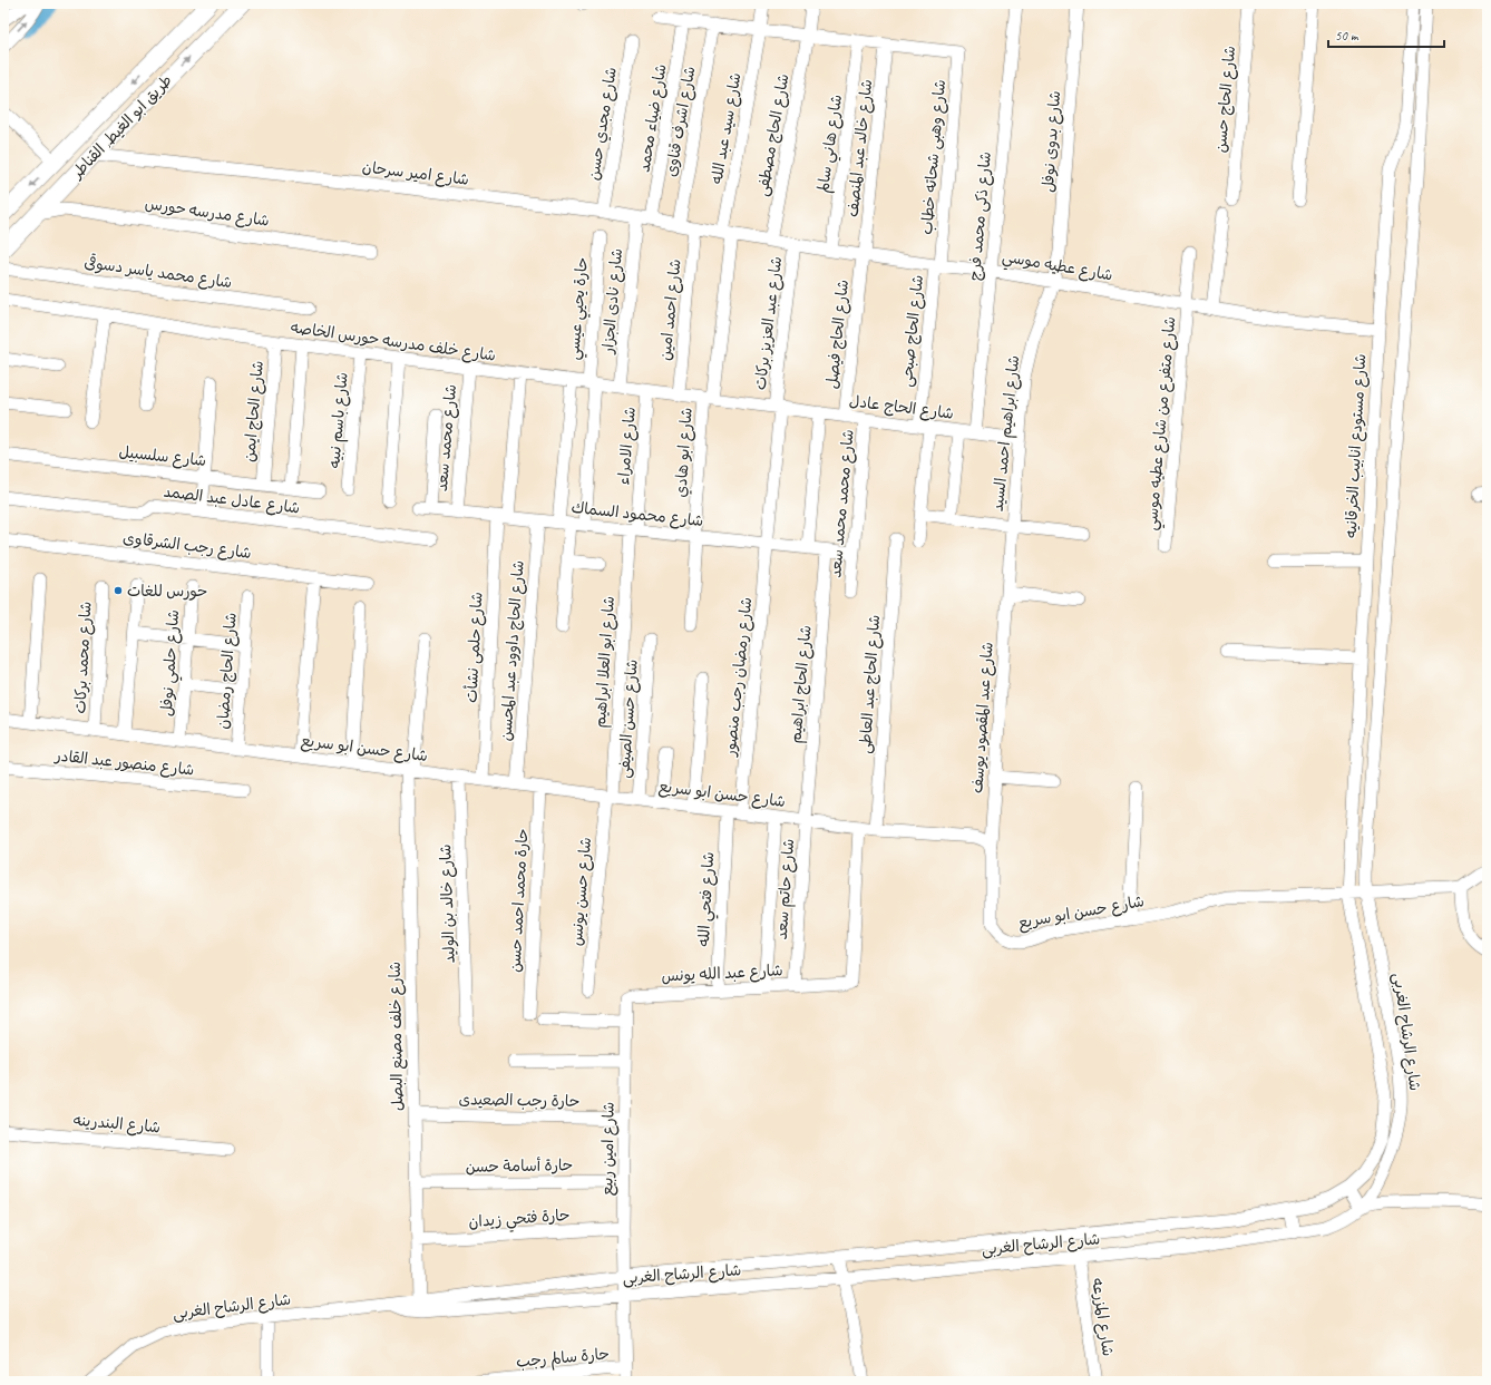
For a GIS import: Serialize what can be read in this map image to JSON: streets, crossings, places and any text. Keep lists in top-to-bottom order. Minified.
{"streets":{"main road":["طريق ابو الغيط, القناطر"],"street":["شارع الحاج حسن","شارع ضياء محمد","شارع اشرف قناوى","شارع مجدي حسن","شارع سيد عبد الله","شارع الحاج مصطفى","شارع بدوى نوفل","شارع هاني سالم","شارع خالد عبد المنصف","شارع وهبى شحاته خطاب","شارع امير سرحان","شارع مدرسه حورس","شارع ذكى محمد فرج","شارع عطيه موسي","شارع محمد ياسر دسوقى","شارع نادى الجزار","حارة يحيي عيسي","شارع احمد امين","شارع عبد العزيز بركات","شارع الحاج صبحى","شارع الحاج فيصل","شارع خلف مدرسه حورس الخاصه","شارع الحاج عادل","شارع الحاج ايمن","شارع باسم نبيه","شارع متفرع من شارع عطيه موسي","شارع ابراهيم احمد السيد","شارع محمد سعد","شارع الامراء","شارع مستودع انابيب الخرقانيه","شارع ابو هادي","شارع سلسبيل","شارع عادل عبد الصمد","شارع محمد محمد سعد","شارع محمود السماك","شارع رجب الشرقاوى","شارع حلمى نشأت","شارع الحاج داوود عبد المحسن","شارع محمد بركات","شارع ابو العلا ابراهيم","شارع حلمي نوفل","شارع الحاج رمضان","شارع رمضان رجب منصور","شارع الحاج ابراهيم","شارع الحاج عبد العاطى","شارع عبد المقصود يوسف","شارع حسن الصيفى","شارع حسن ابو سريع","شارع منصور عبد القادر","شارع حاتم سعد","شارع حسن يونس","شارع فتحي الله","حارة محمد احمد حسن","شارع خالد بن الوليد","شارع عبد الله يونس","شارع الرشاح الغربى","شارع خلف مصنع البصل","حارة رجب الصعيدى","شارع البندرينه","شارع امين ربيع","حارة أسامة حسن","حارة فتحي زيدان","شارع المزرعه","حارة سالم رجب"]},"crossings":[["شارع ضياء محمد","شارع امير سرحان"],["شارع اشرف قناوى","شارع امير سرحان"],["شارع مجدي حسن","شارع امير سرحان"],["طريق ابو الغيط, القناطر","شارع امير سرحان"],["طريق ابو الغيط, القناطر","شارع مدرسه حورس"],["شارع سيد عبد الله","شارع امير سرحان"],["شارع سيد عبد الله","شارع عطيه موسي"],["شارع سيد عبد الله","شارع خلف مدرسه حورس الخاصه"],["شارع سيد عبد الله","شارع ابو هادي"],["شارع الحاج مصطفى","شارع عطيه موسي"],["شارع بدوى نوفل","شارع عطيه موسي"],["شارع بدوى نوفل","شارع ابراهيم احمد السيد"],["شارع هاني سالم","شارع عطيه موسي"],["شارع خالد عبد المنصف","شارع وهبى شحاته خطاب"],["شارع خالد عبد المنصف","شارع عطيه موسي"],["شارع خالد عبد المنصف","شارع الحاج فيصل"],["شارع وهبى شحاته خطاب","شارع عطيه موسي"],["شارع وهبى شحاته خطاب","شارع الحاج صبحى"],["شارع امير سرحان","شارع عطيه موسي"],["شارع امير سرحان","شارع نادى الجزار"],["شارع امير سرحان","شارع احمد امين"],["شارع ذكى محمد فرج","شارع عطيه موسي"],["شارع ذكى محمد فرج","شارع الحاج عادل"],["شارع عطيه موسي","شارع عبد العزيز بركات"],["شارع عطيه موسي","شارع الحاج صبحى"],["شارع عطيه موسي","شارع الحاج فيصل"],["شارع عطيه موسي","شارع متفرع من شارع عطيه موسي"],["شارع عطيه موسي","شارع ابراهيم احمد السيد"],["شارع عطيه موسي","شارع مستودع انابيب الخرقانيه"],["شارع نادى الجزار","شارع خلف مدرسه حورس الخاصه"],["حارة يحيي عيسي","شارع خلف مدرسه حورس الخاصه"],["حارة يحيي عيسي","شارع محمود السماك"],["شارع احمد امين","شارع خلف مدرسه حورس الخاصه"],["شارع عبد العزيز بركات","شارع خلف مدرسه حورس الخاصه"],["شارع عبد العزيز بركات","شارع الحاج عادل"],["شارع عبد العزيز بركات","شارع محمود السماك"],["شارع عبد العزيز بركات","شارع رمضان رجب منصور"],["شارع الحاج صبحى","شارع الحاج عادل"],["شارع الحاج فيصل","شارع الحاج عادل"],["شارع خلف مدرسه حورس الخاصه","شارع الحاج عادل"],["شارع خلف مدرسه حورس الخاصه","شارع الحاج ايمن"],["شارع خلف مدرسه حورس الخاصه","شارع باسم نبيه"],["شارع خلف مدرسه حورس الخاصه","شارع محمد سعد"],["شارع خلف مدرسه حورس الخاصه","شارع الامراء"],["شارع خلف مدرسه حورس الخاصه","شارع ابو هادي"],["شارع خلف مدرسه حورس الخاصه","شارع حلمى نشأت"],["شارع الحاج عادل","شارع ابراهيم احمد السيد"],["شارع الحاج عادل","شارع محمد محمد سعد"],["شارع الحاج ايمن","شارع سلسبيل"],["شارع ابراهيم احمد السيد","شارع عبد المقصود يوسف"],["شارع محمد سعد","شارع محمود السماك"],["شارع الامراء","شارع محمود السماك"],["شارع الامراء","شارع ابو العلا ابراهيم"],["شارع مستودع انابيب الخرقانيه","شارع حسن ابو سريع"],["شارع مستودع انابيب الخرقانيه","شارع الرشاح الغربى"],["شارع ابو هادي","شارع محمود السماك"],["شارع محمد محمد سعد","شارع محمود السماك"],["شارع محمود السماك","شارع حلمى نشأت"],["شارع محمود السماك","شارع الحاج داوود عبد المحسن"],["شارع محمود السماك","شارع ابو العلا ابراهيم"],["شارع محمود السماك","شارع رمضان رجب منصور"],["شارع محمود السماك","شارع الحاج ابراهيم"],["شارع حلمى نشأت","شارع حسن ابو سريع"],["شارع الحاج داوود عبد المحسن","شارع حسن ابو سريع"],["شارع محمد بركات","شارع حسن ابو سريع"],["شارع ابو العلا ابراهيم","شارع حسن ابو سريع"],["شارع ابو العلا ابراهيم","شارع حسن يونس"],["شارع حلمي نوفل","شارع حسن ابو سريع"],["شارع الحاج رمضان","شارع حسن ابو سريع"],["شارع رمضان رجب منصور","شارع حسن ابو سريع"],["شارع الحاج ابراهيم","شارع حسن ابو سريع"],["شارع الحاج ابراهيم","شارع حاتم سعد"],["شارع الحاج عبد العاطى","شارع حسن ابو سريع"],["شارع عبد المقصود يوسف","شارع حسن ابو سريع"],["شارع حسن الصيفى","شارع حسن ابو سريع"],["شارع حسن ابو سريع","شارع حاتم سعد"],["شارع حسن ابو سريع","شارع حسن يونس"],["شارع حسن ابو سريع","شارع فتحي الله"],["شارع حسن ابو سريع","حارة محمد احمد حسن"],["شارع حسن ابو سريع","شارع خالد بن الوليد"],["شارع حسن ابو سريع","شارع عبد الله يونس"],["شارع حسن ابو سريع","شارع الرشاح الغربى"],["شارع حسن ابو سريع","شارع خلف مصنع البصل"],["شارع حاتم سعد","شارع عبد الله يونس"],["شارع فتحي الله","شارع عبد الله يونس"],["شارع عبد الله يونس","شارع امين ربيع"],["شارع الرشاح الغربى","شارع خلف مصنع البصل"],["شارع الرشاح الغربى","شارع امين ربيع"],["شارع الرشاح الغربى","شارع المزرعه"],["شارع خلف مصنع البصل","حارة رجب الصعيدى"],["شارع خلف مصنع البصل","حارة أسامة حسن"],["شارع خلف مصنع البصل","حارة فتحي زيدان"],["حارة رجب الصعيدى","شارع امين ربيع"],["شارع امين ربيع","حارة أسامة حسن"],["شارع امين ربيع","حارة فتحي زيدان"],["شارع امين ربيع","حارة سالم رجب"]],"places":["حورس للغات"],"scale_bar":"50 m"}
